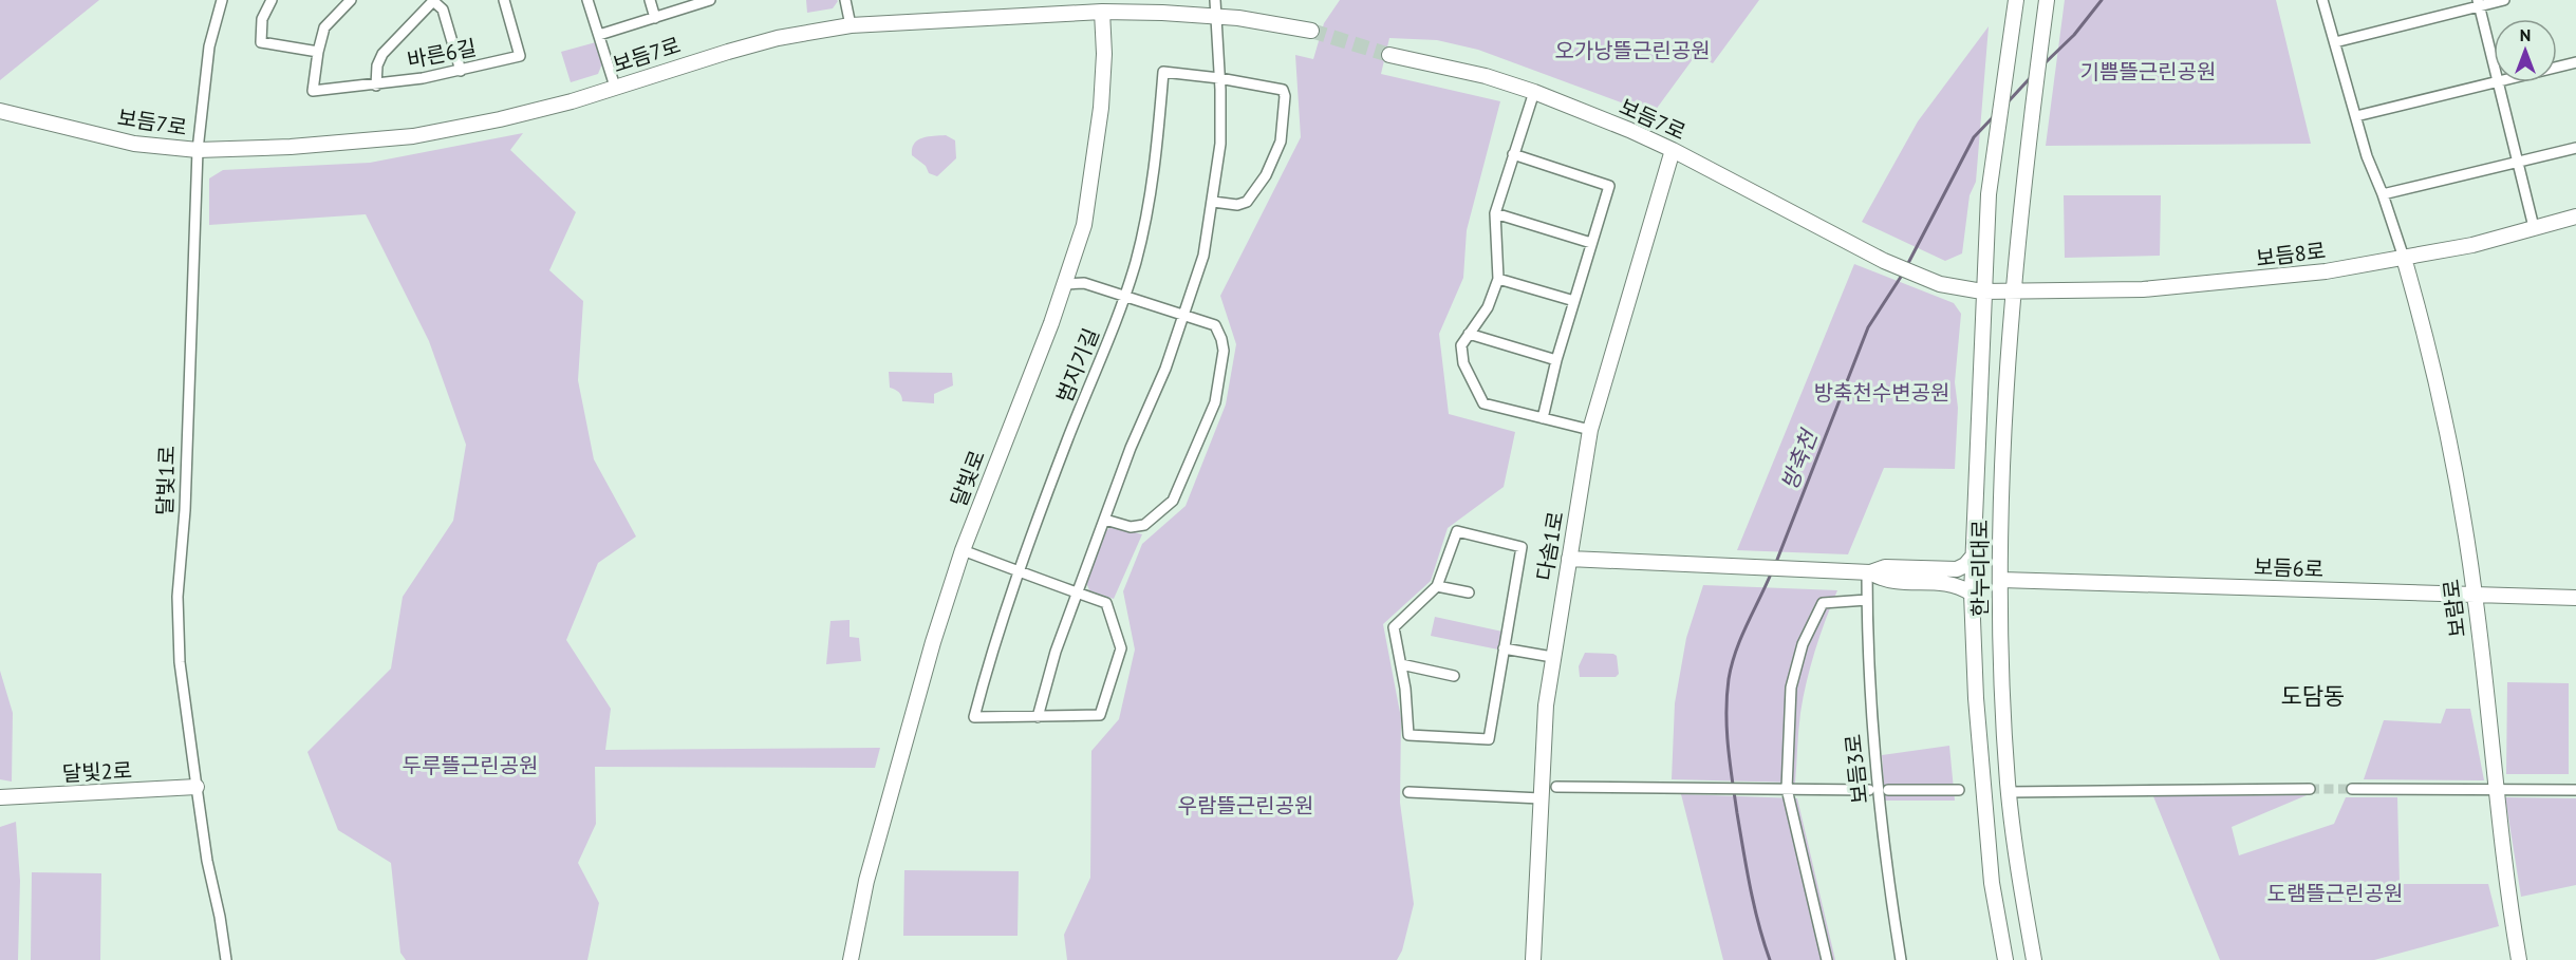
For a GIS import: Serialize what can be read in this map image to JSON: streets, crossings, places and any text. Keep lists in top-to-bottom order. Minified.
{"streets":{"street":["바른6길","보듬7로","보듬8로","범지기길","달빛로","달빛1로","다솜1로","한누리대로","보듬6로","보람로","보듬3로","달빛2로"]},"crossings":[["보듬7로","달빛로"],["보듬7로","달빛1로"],["보듬7로","다솜1로"],["보듬7로","한누리대로"],["보듬8로","한누리대로"],["보듬8로","보람로"],["달빛1로","달빛2로"],["한누리대로","보듬6로"],["보듬6로","보람로"]],"districts":["도담동"],"water":["방축천"],"parks":["오가낭뜰근린공원","기쁨뜰근린공원","방축천수변공원","두루뜰근린공원","우람뜰근린공원","도램뜰근린공원"],"north":"top"}
